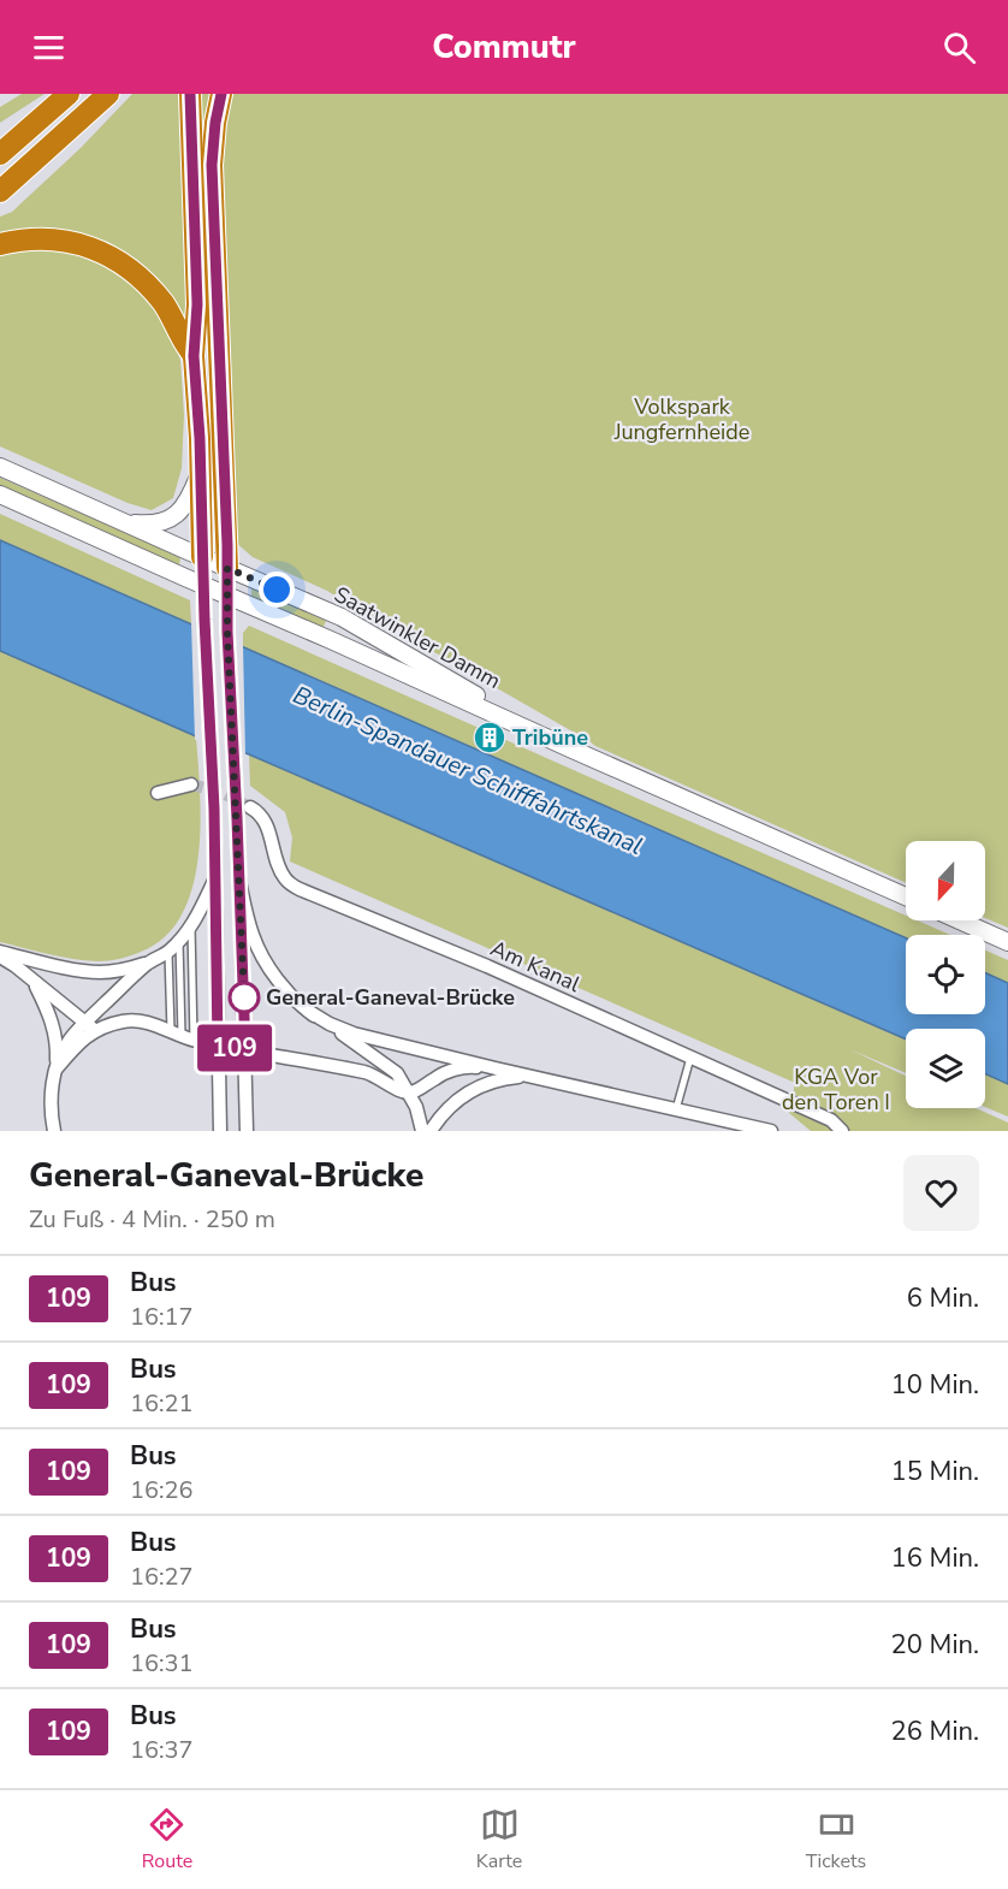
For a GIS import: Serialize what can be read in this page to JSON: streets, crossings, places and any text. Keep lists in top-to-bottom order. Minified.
{"streets":{"main road":["Saatwinkler Damm"],"street":["Am Kanal"]},"water":["Berlin-Spandauer Schifffahrtskanal"],"parks":["Volkspark Jungfernheide","KGA Vor den Toren I"],"places":{"building":["Tribüne"],"other":["General-Ganeval-Brücke"]},"lines":["bus line 109"],"north":"bottom","page":{"header":"Commutr","on_map":"109","heading":["General-Ganeval-Brücke","Zu Fuß · 4 Min. · 250 m"],"list":[{"mark":"109","name":"Bus","note":"16:17","value":"6 Min."},{"mark":"109","name":"Bus","note":"16:21","value":"10 Min."},{"mark":"109","name":"Bus","note":"16:26","value":"15 Min."},{"mark":"109","name":"Bus","note":"16:27","value":"16 Min."},{"mark":"109","name":"Bus","note":"16:31","value":"20 Min."},{"mark":"109","name":"Bus","note":"16:37","value":"26 Min."}],"tabs":["Route","Karte","Tickets"]}}
